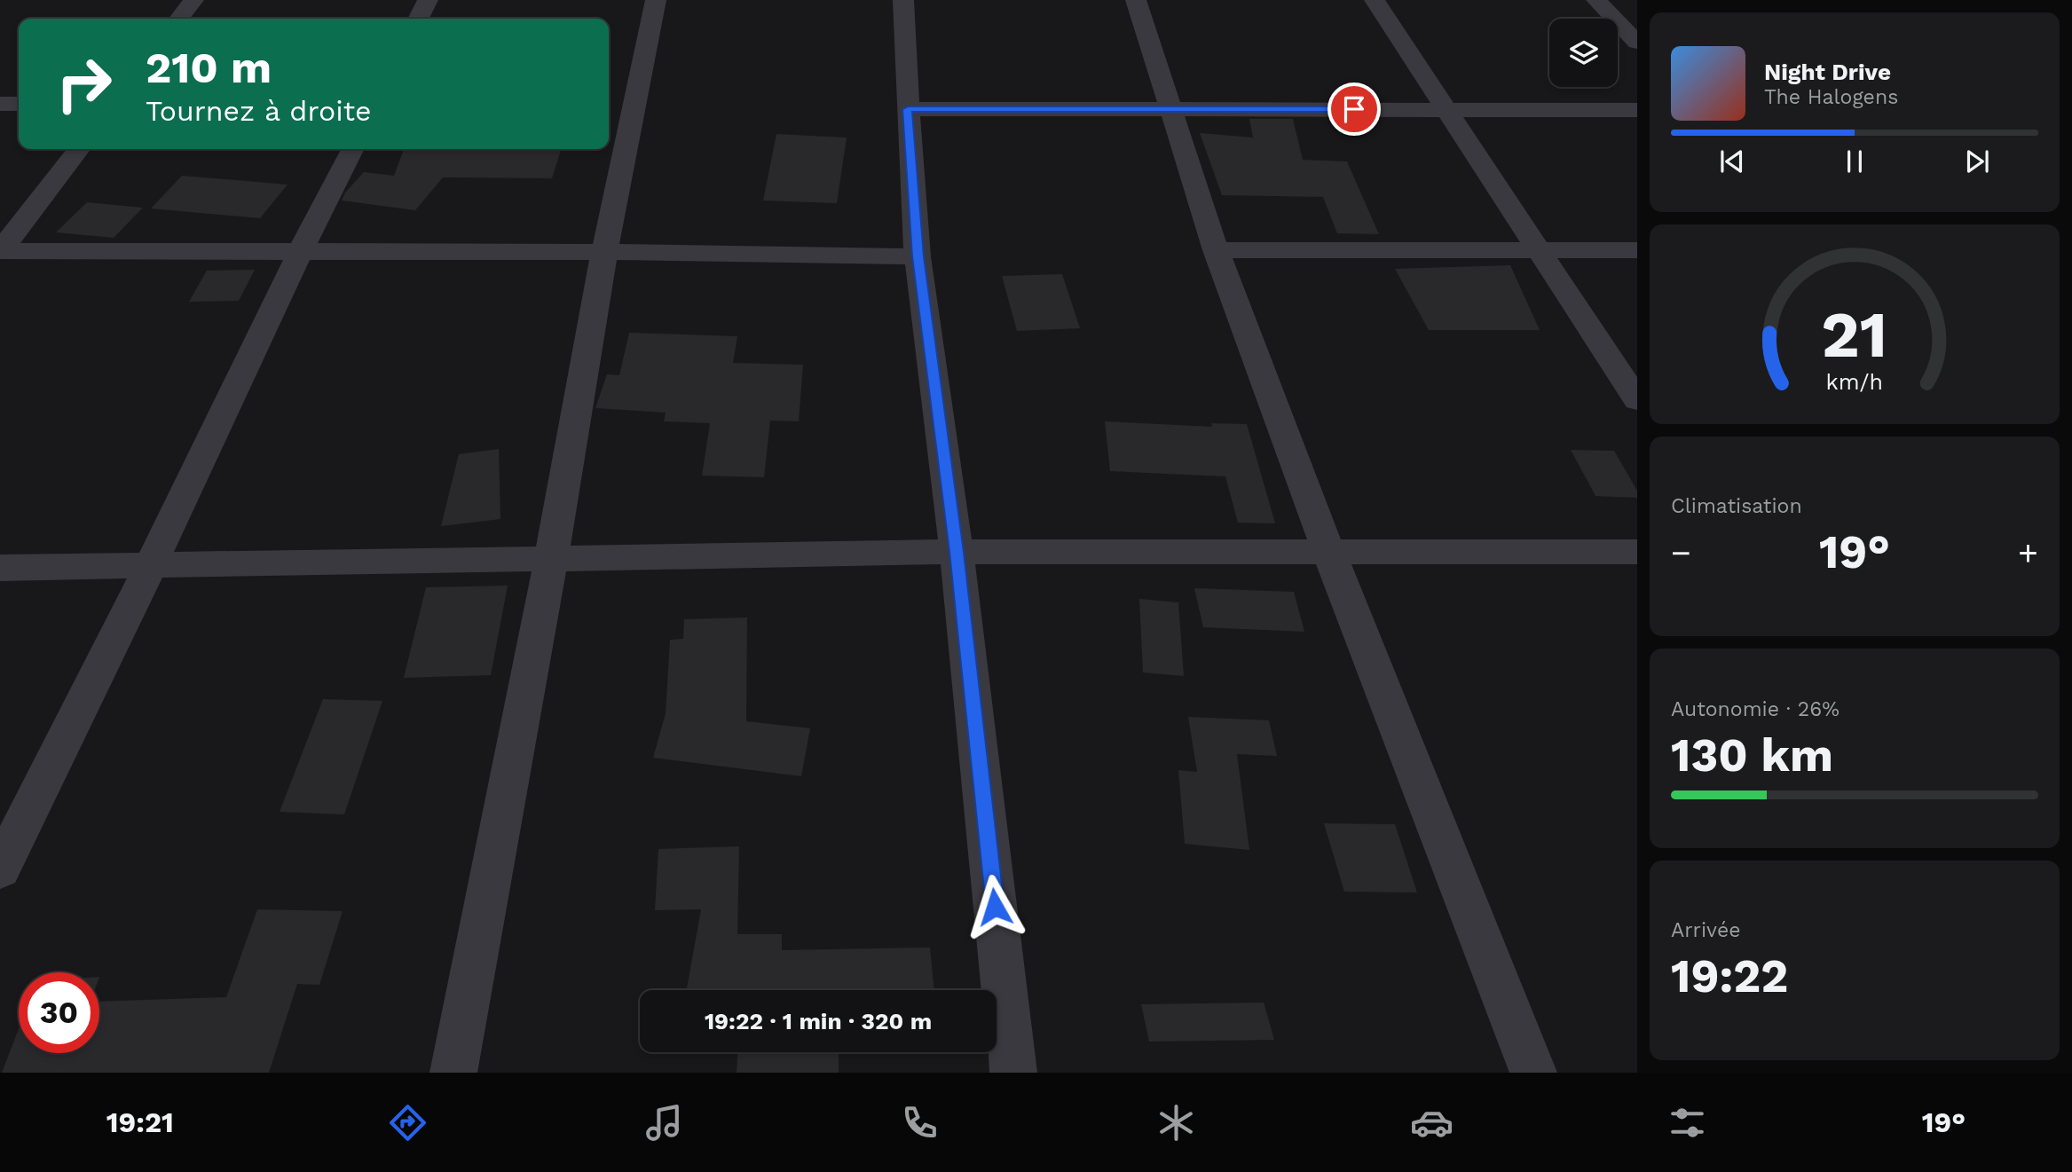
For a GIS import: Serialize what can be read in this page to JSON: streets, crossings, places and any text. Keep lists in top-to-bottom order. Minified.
{"page":{"turn":["210 m","Tournez à droite"],"song":["Night Drive","The Halogens"],"tile":["Climatisation",["Autonomie · 26%","130 km"],["Arrivée","19:22"]],"heat":["−","19°","+"],"limit":"30","trip":"19:22 · 1 min · 320 m","tabs":["19:21","19°"],"gauge":["21","km/h"]}}
